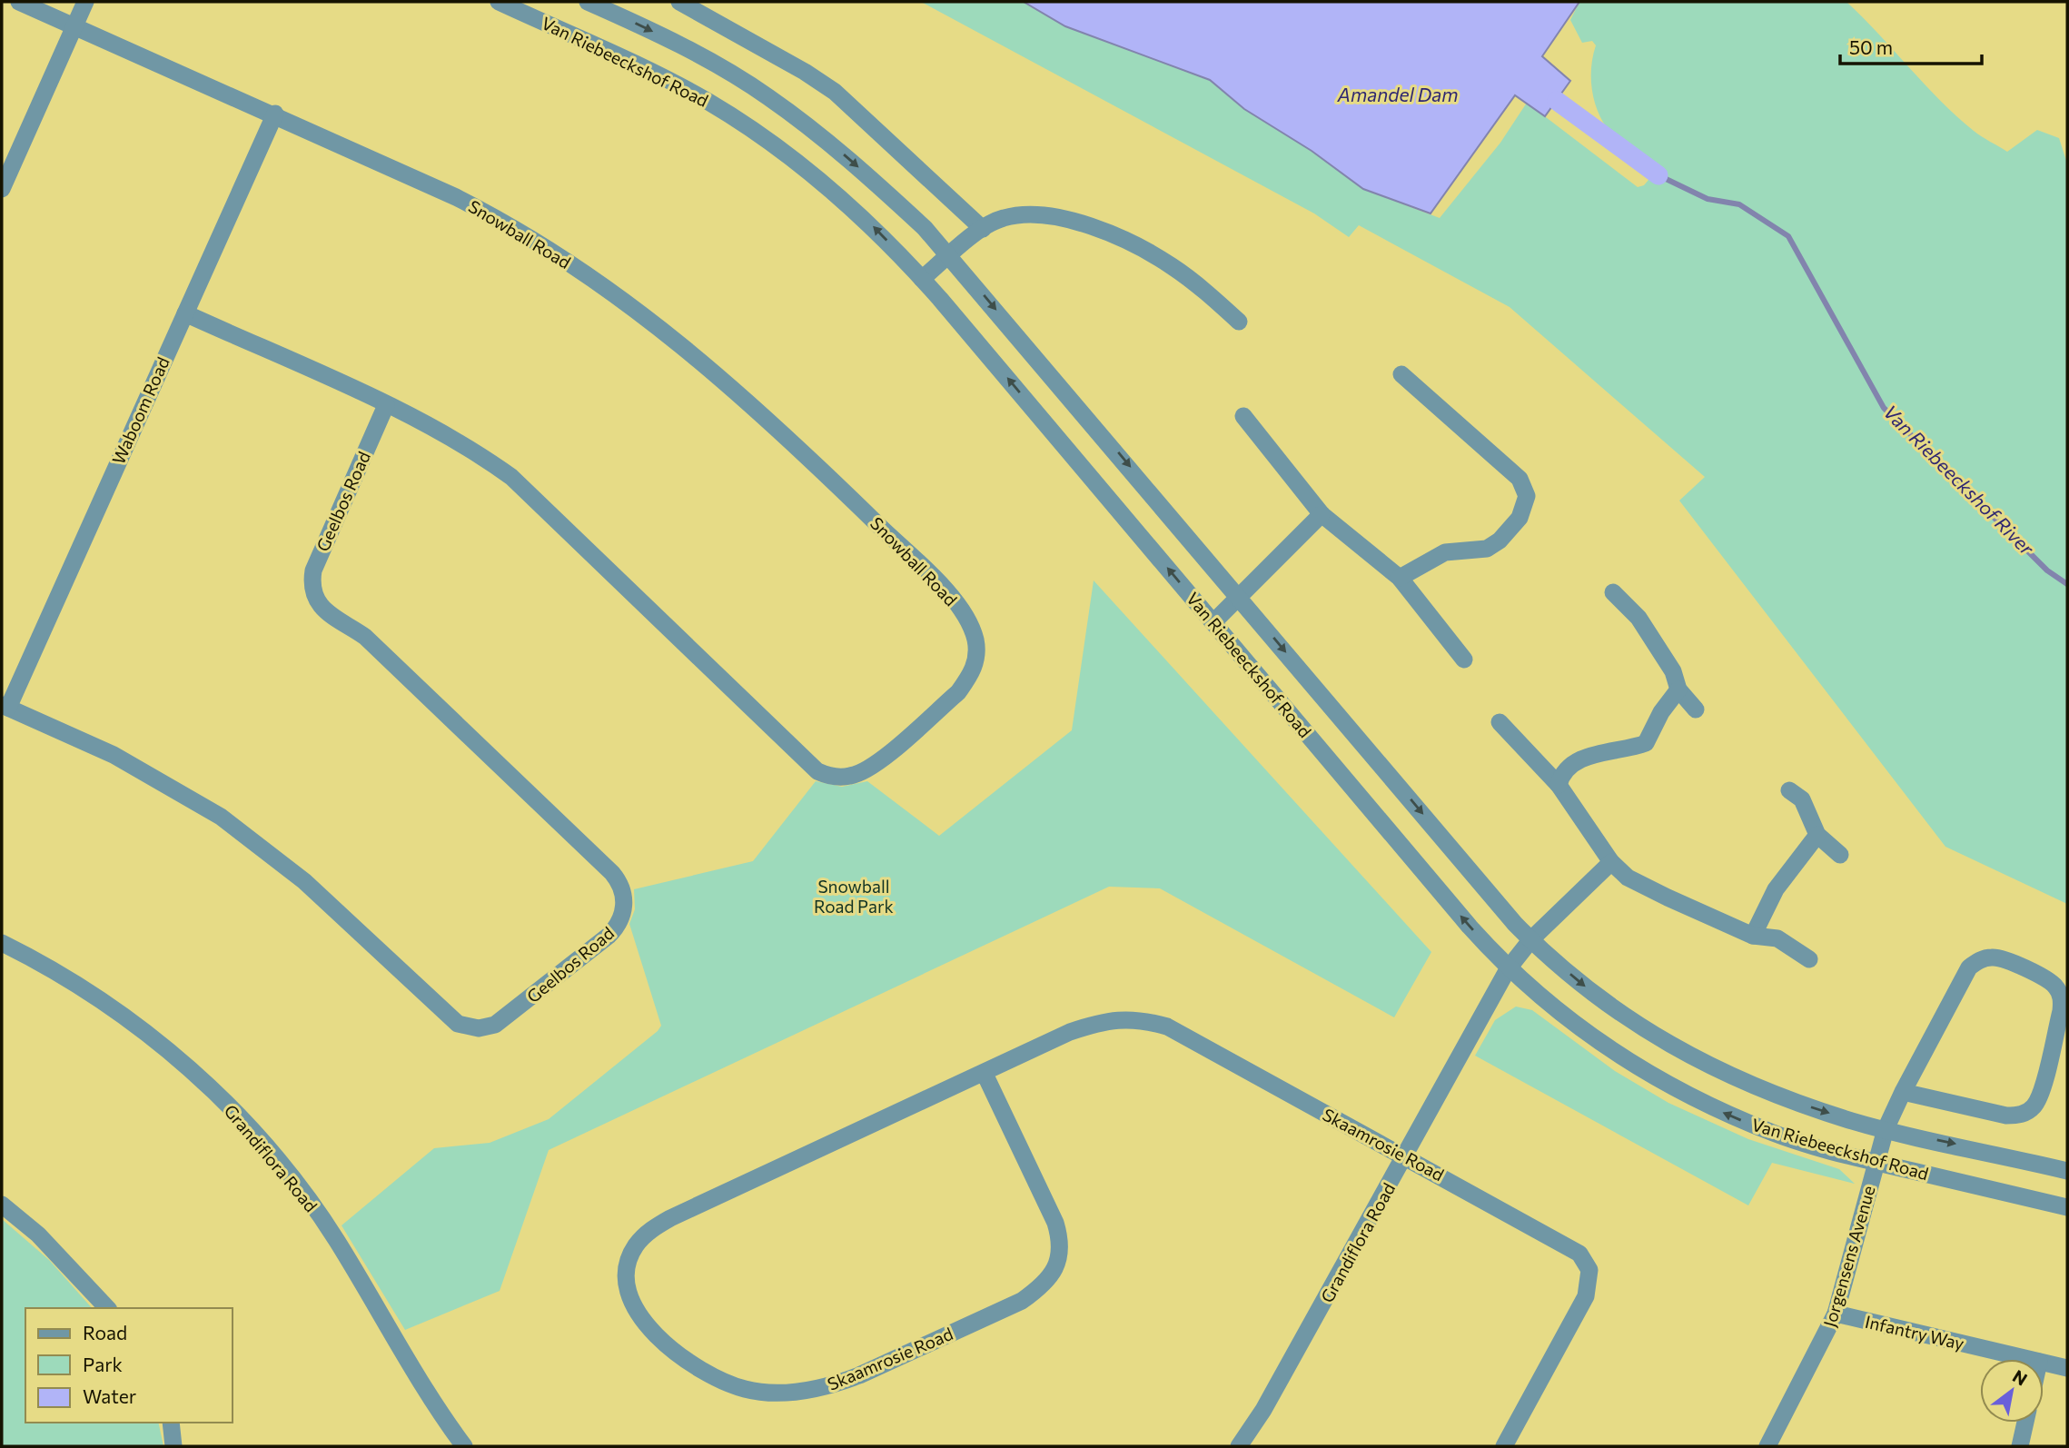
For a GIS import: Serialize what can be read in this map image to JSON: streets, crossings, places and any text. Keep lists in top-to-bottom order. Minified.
{"streets":{"street":["Van Riebeeckshof Road","Snowball Road","Waboom Road","Geelbos Road","Skaamrosie Road","Grandiflora Road","Jorgensens Avenue","Infantry Way"]},"crossings":[["Van Riebeeckshof Road","Grandiflora Road"],["Van Riebeeckshof Road","Jorgensens Avenue"],["Snowball Road","Waboom Road"],["Snowball Road","Geelbos Road"],["Waboom Road","Geelbos Road"],["Skaamrosie Road","Grandiflora Road"],["Jorgensens Avenue","Infantry Way"]],"water":["Amandel Dam","Van Riebeeckshof River"],"parks":["Snowball Road Park"],"legend":["Road","Park","Water"],"scale_bar":"50 m","north":"top right"}
